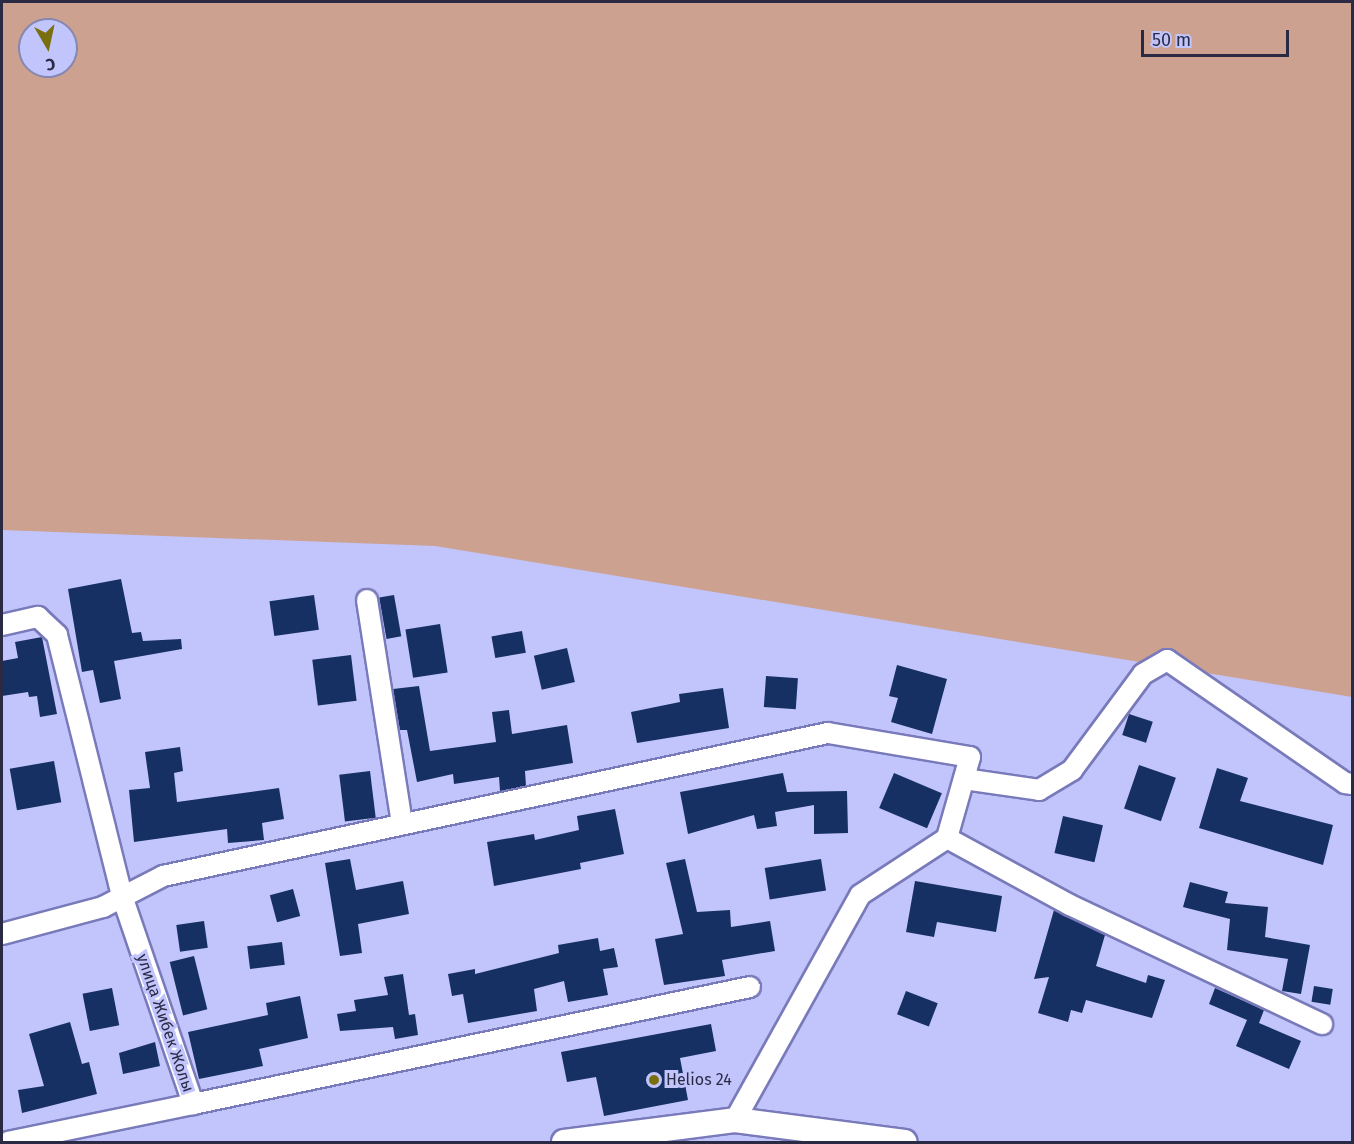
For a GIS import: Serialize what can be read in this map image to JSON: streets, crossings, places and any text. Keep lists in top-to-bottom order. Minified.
{"streets":{"street":["улица Жибек Жолы"]},"places":["Helios 24"],"scale_bar":"50 m","north":"bottom"}
